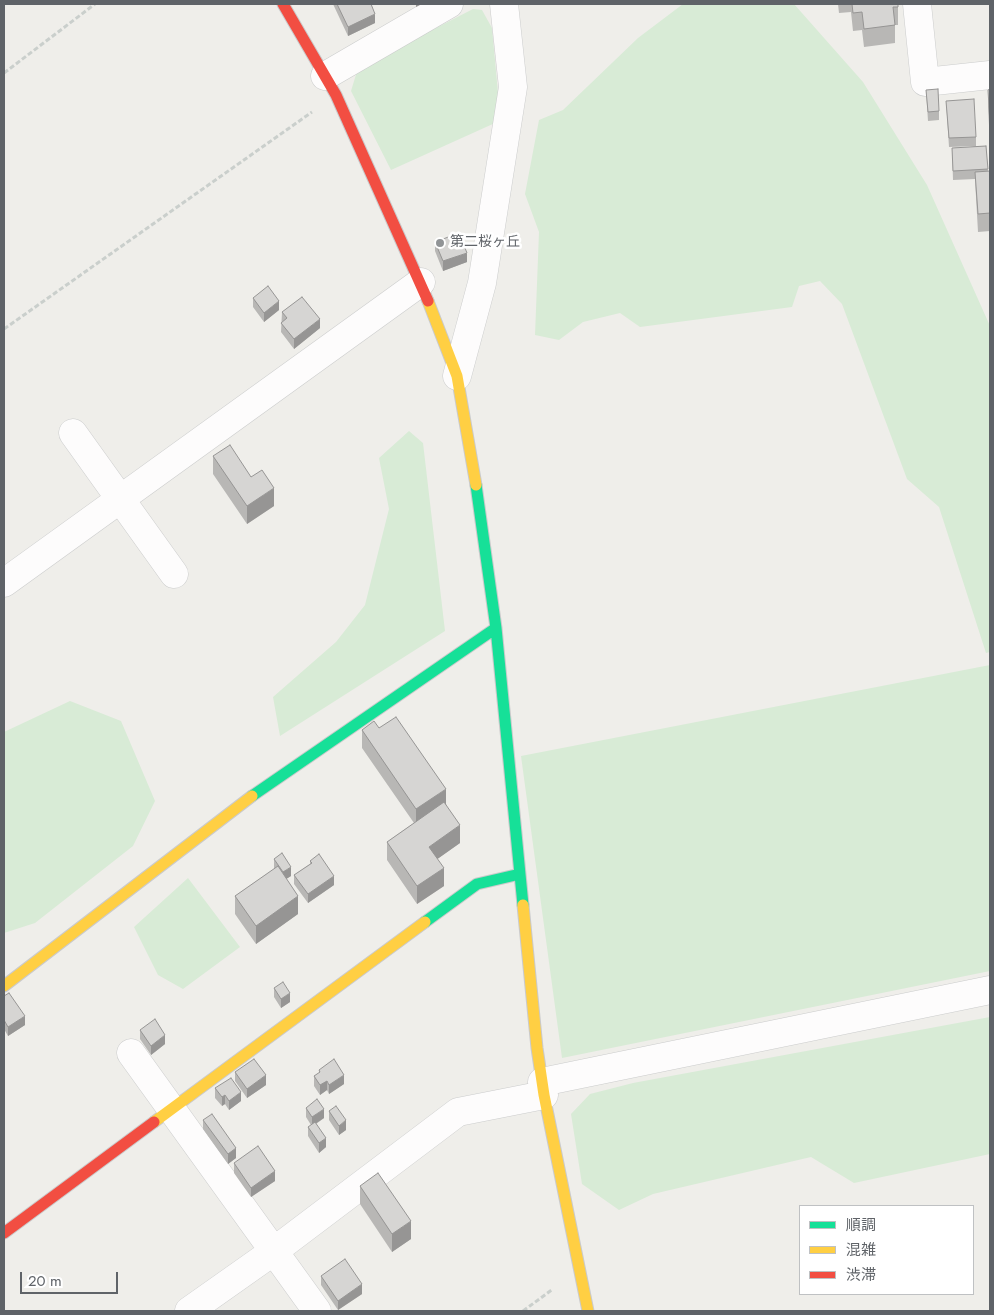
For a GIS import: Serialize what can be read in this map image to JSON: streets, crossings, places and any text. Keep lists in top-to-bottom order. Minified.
{"places":["第二桜ヶ丘"],"legend":["順調","混雑","渋滞"],"scale_bar":"20 m"}
